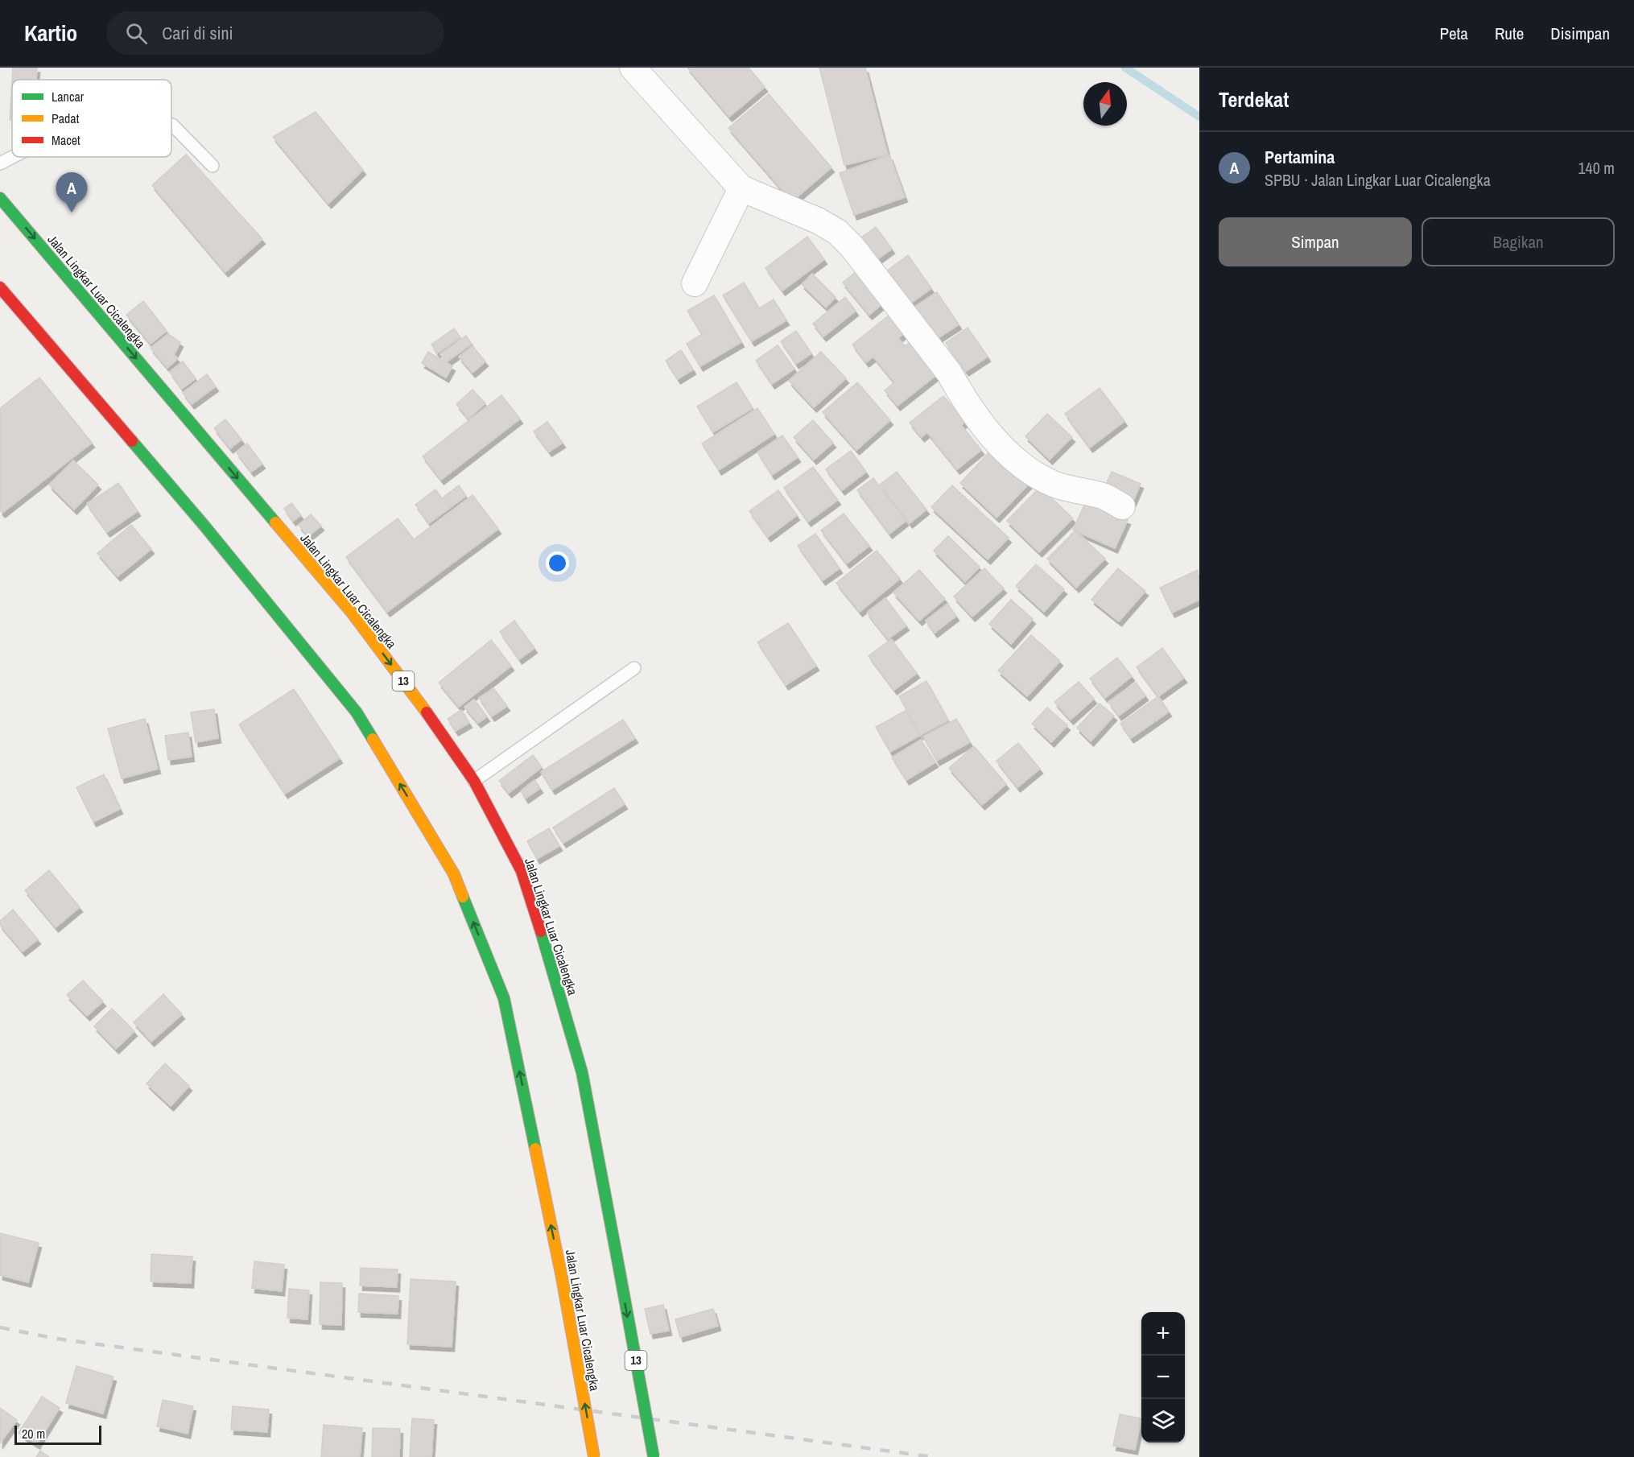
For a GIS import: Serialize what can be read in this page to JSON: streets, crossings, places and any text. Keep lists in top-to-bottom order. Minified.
{"streets":{"highway":["Jalan Lingkar Luar Cicalengka","13"]},"legend":["Lancar","Padat","Macet"],"scale_bar":"20 m","north":"top","page":{"header":"Kartio","search":"Cari di sini","nav":["Peta","Rute","Disimpan"],"heading":"Terdekat","list":[{"mark":"A","name":"Pertamina","note":"SPBU · Jalan Lingkar Luar Cicalengka","value":"140 m"}],"pins":"A","buttons":["Simpan","Bagikan"],"map_buttons":["+","−"],"scale":"20 m"}}
